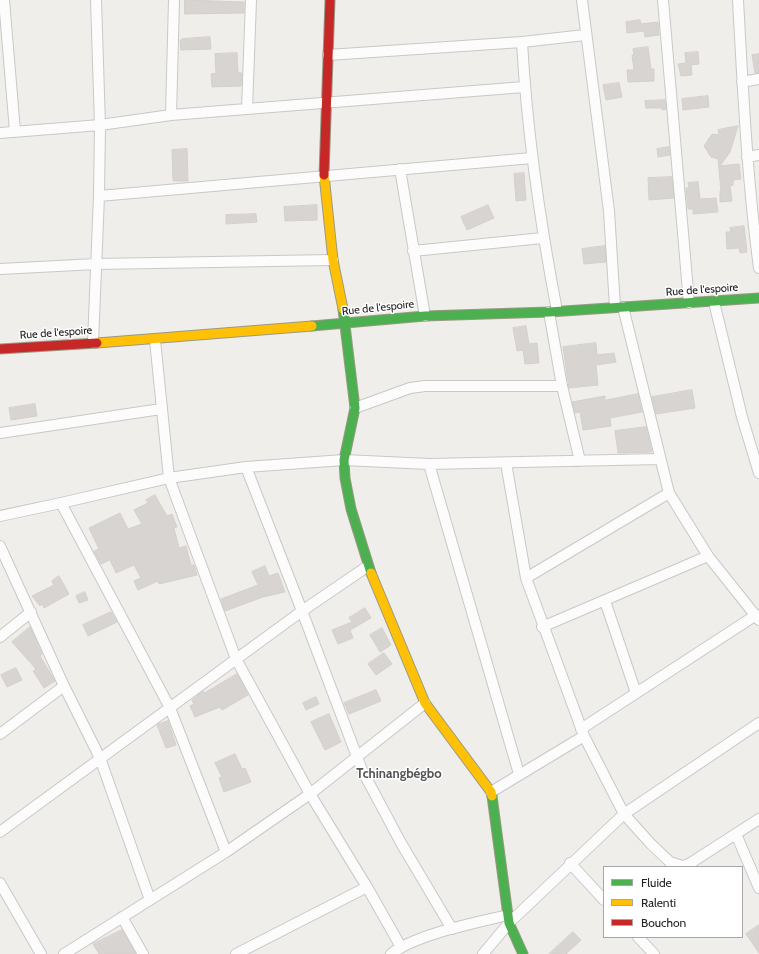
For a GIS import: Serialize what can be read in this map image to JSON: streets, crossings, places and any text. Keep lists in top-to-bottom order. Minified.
{"streets":{"street":["Rue de l'espoire"]},"districts":["Tchinangbégbo"],"legend":["Fluide","Ralenti","Bouchon"]}
